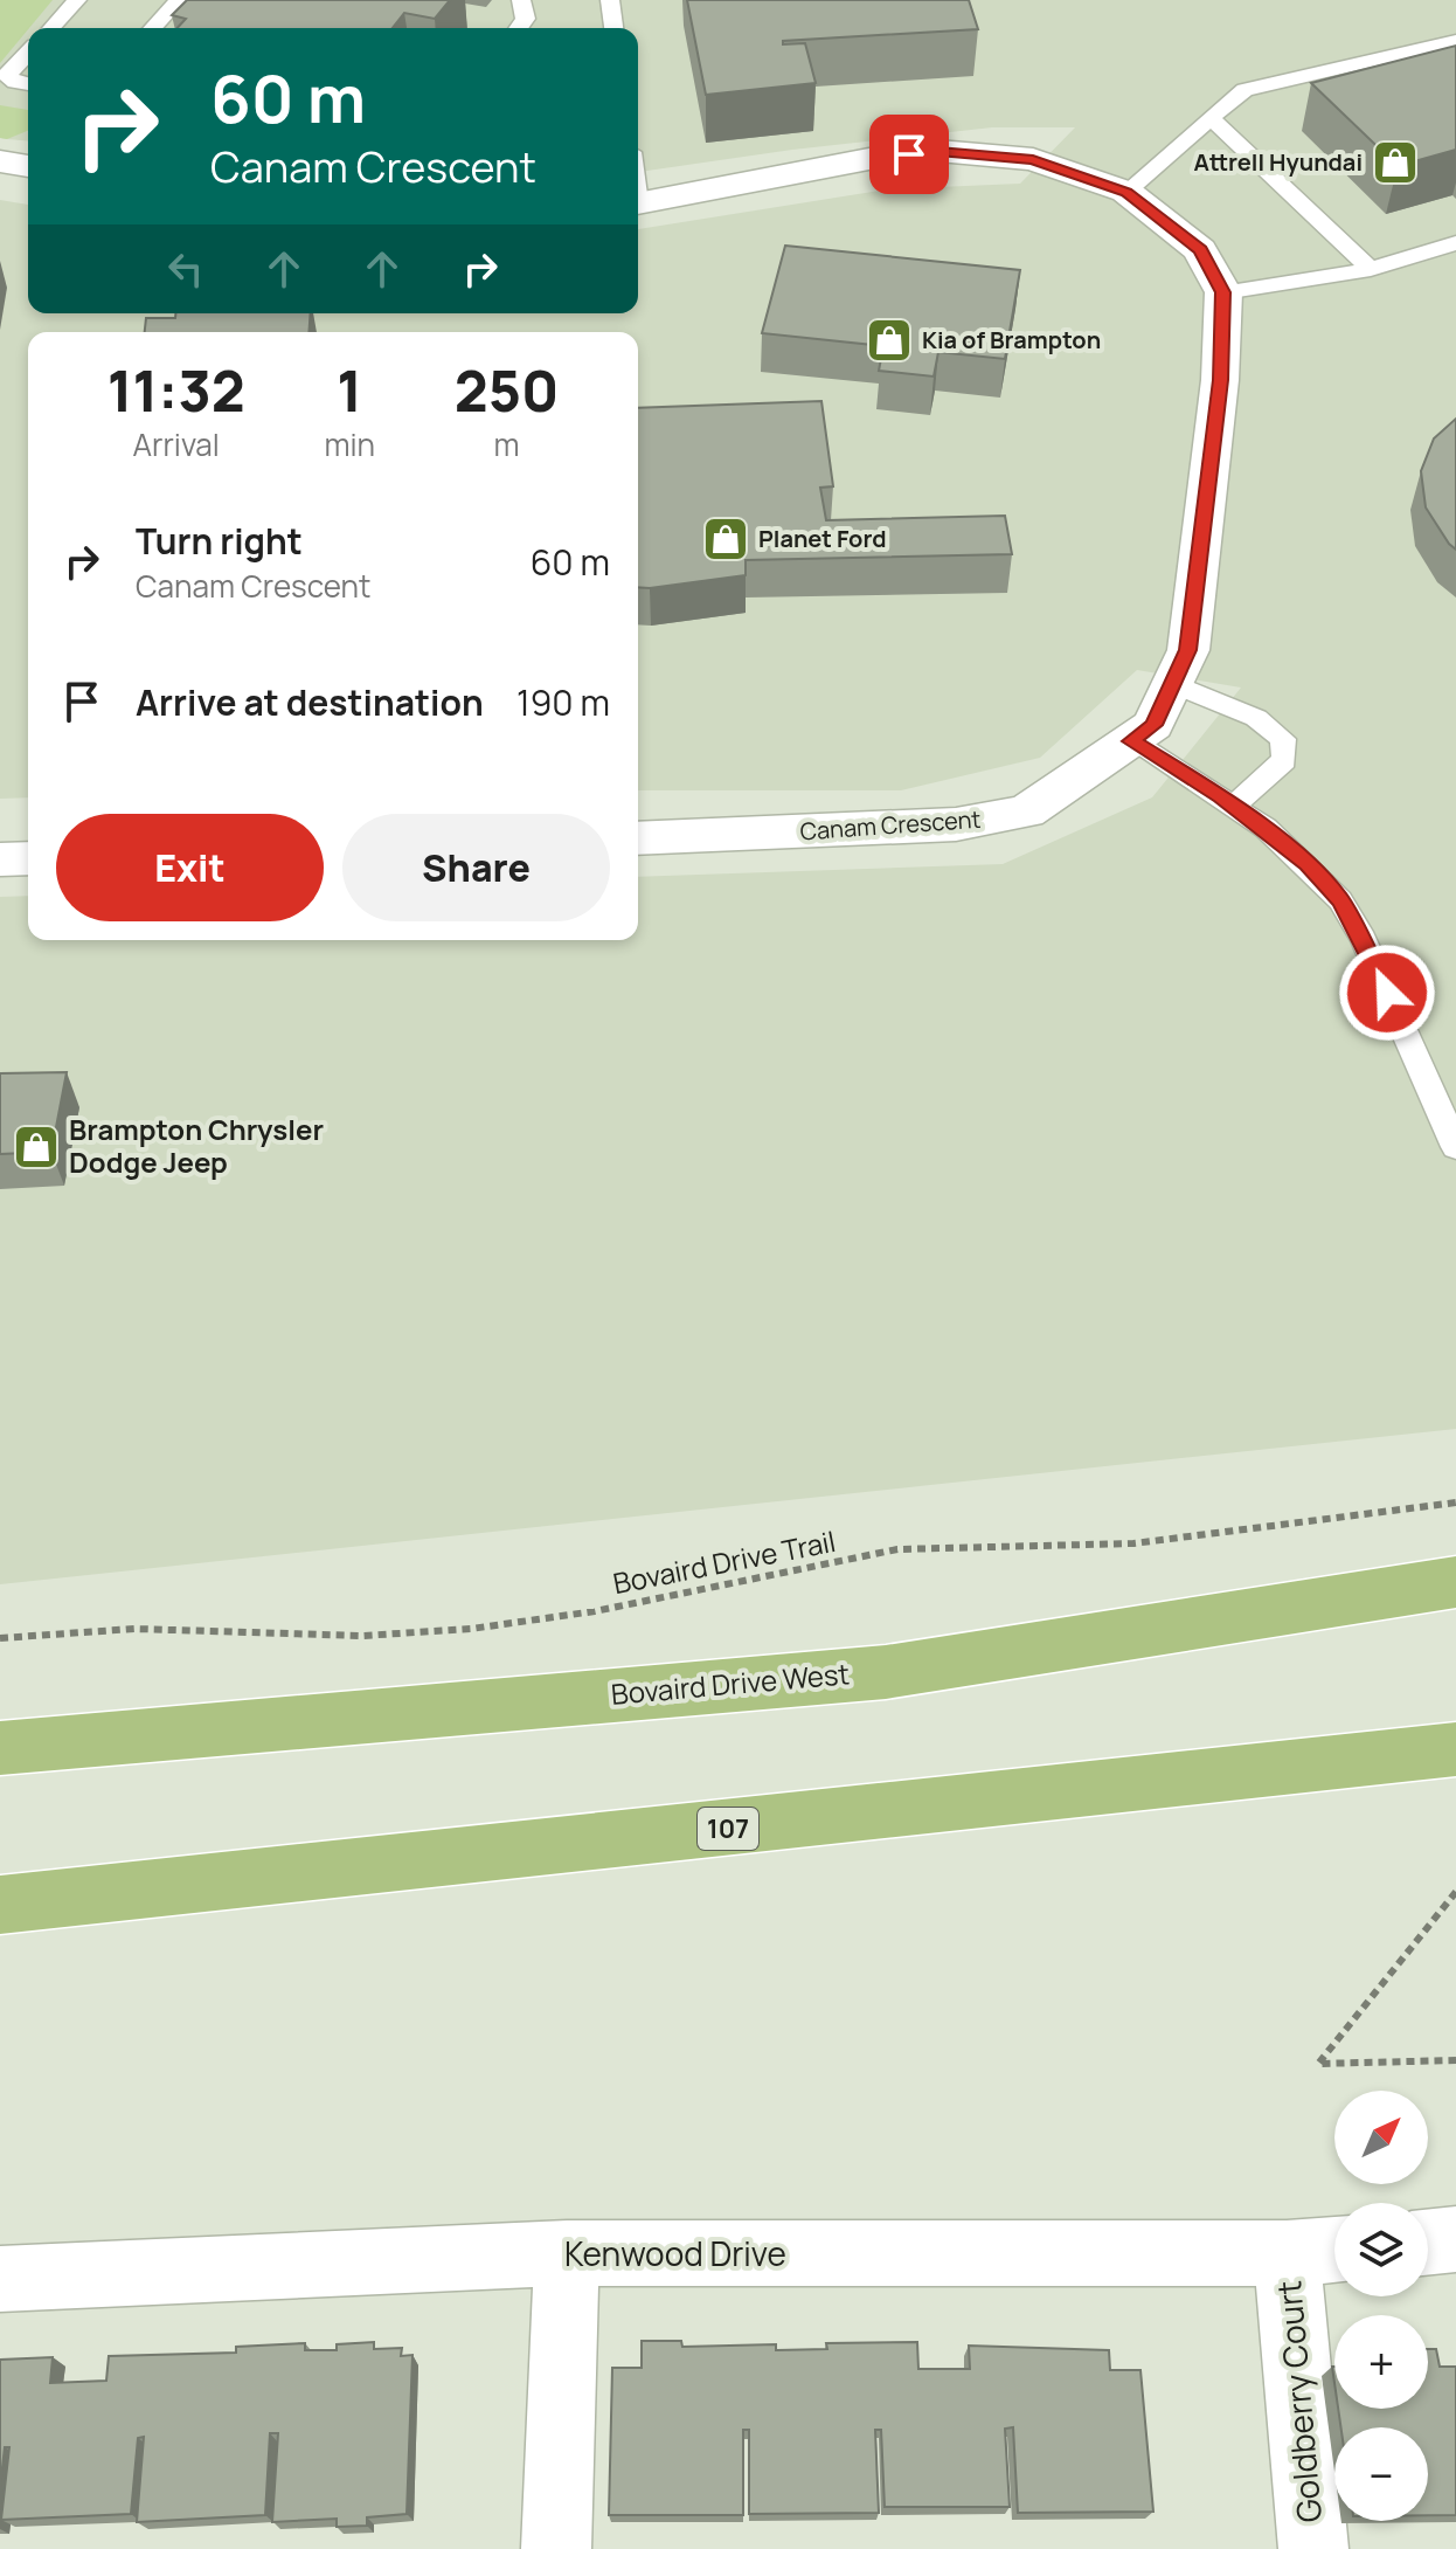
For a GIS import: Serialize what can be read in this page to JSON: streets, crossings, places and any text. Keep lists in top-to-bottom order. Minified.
{"streets":{"main road":["Bovaird Drive West","107"],"street":["Canam Crescent","Kenwood Drive","Goldberry Court"],"path":["Bovaird Drive Trail"]},"crossings":[["Kenwood Drive","Goldberry Court"]],"places":{"shop":["Attrell Hyundai","Kia of Brampton","Planet Ford","Brampton Chrysler Dodge Jeep"]},"north":"top right","page":{"turn":["60 m","Canam Crescent"],"eta":["11:32","Arrival","1","min","250","m"],"list":[{"name":"Turn right","note":"Canam Crescent","value":"60 m"},{"name":"Arrive at destination","value":"190 m"}],"buttons":["Exit","Share"],"map_buttons":["+","−"]}}
